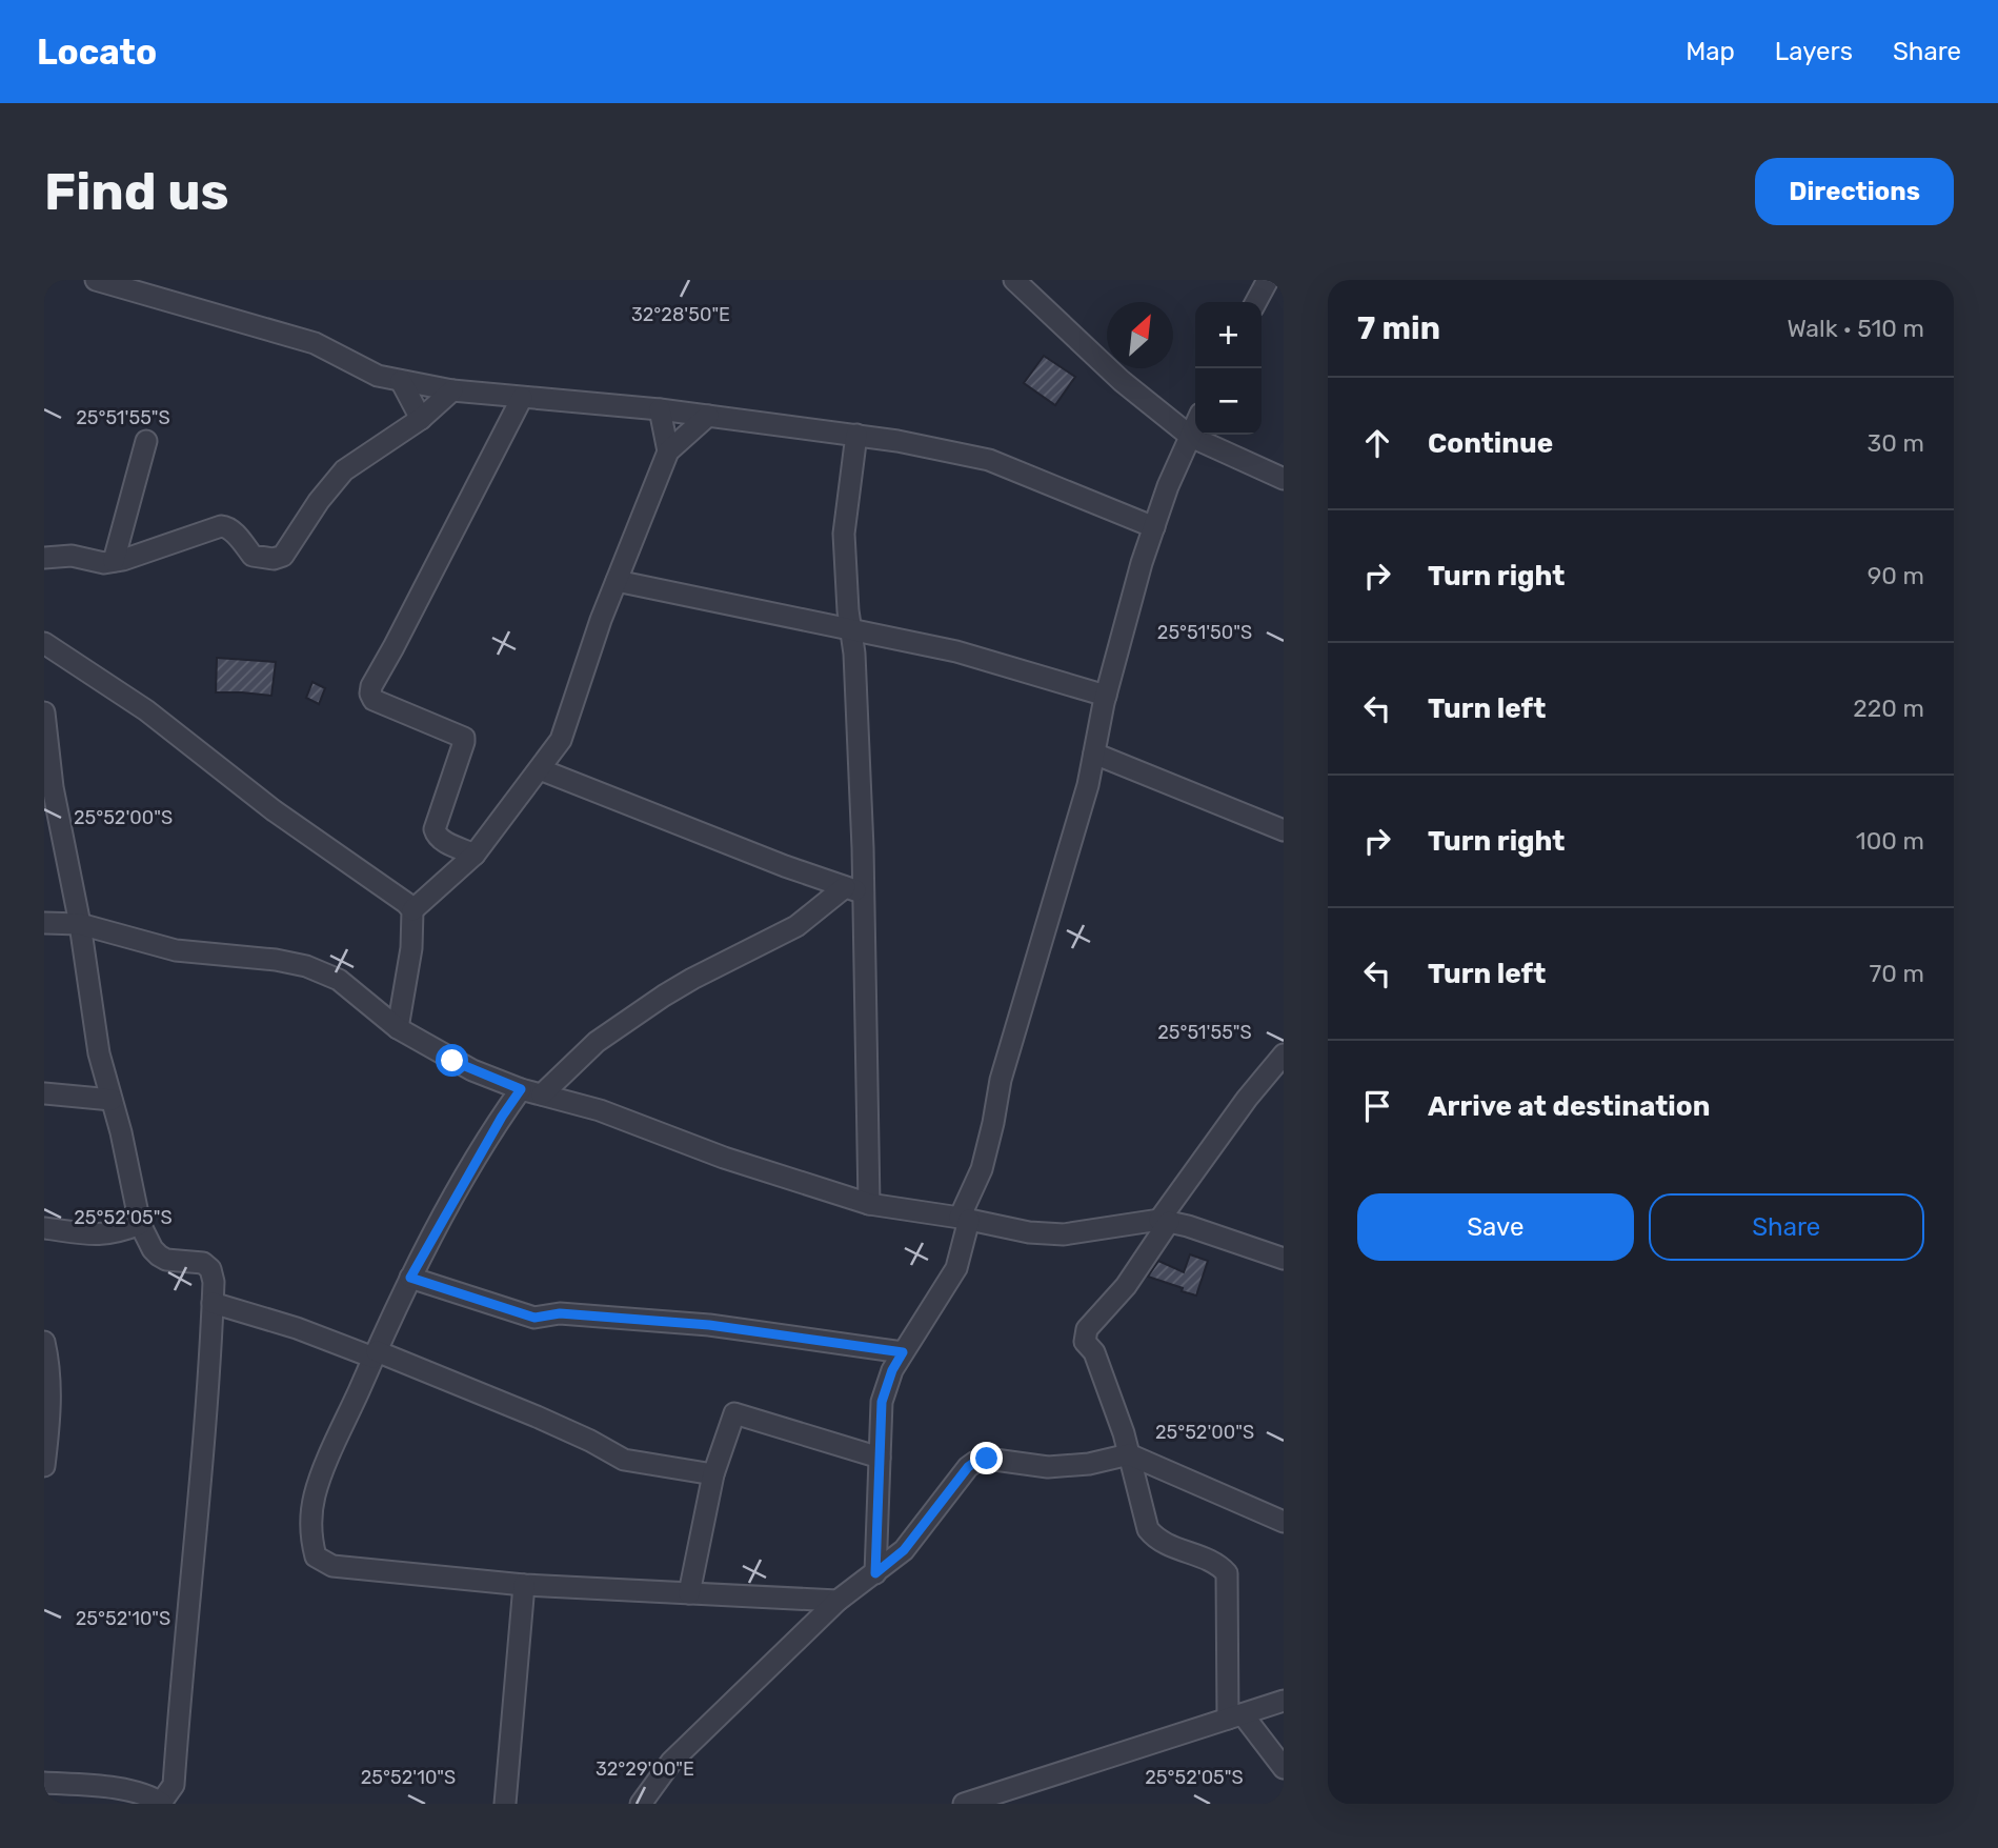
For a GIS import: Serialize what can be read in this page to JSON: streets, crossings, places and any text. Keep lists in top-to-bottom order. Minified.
{"north":"top right","page":{"header":"Locato","nav":["Map","Layers","Share"],"buttons":["Directions",["Save","Share"]],"title":"Find us","heading":["7 min","Walk · 510 m"],"map_buttons":["+","−"],"list":[["Continue","30 m"],["Turn right","90 m"],["Turn left","220 m"],["Turn right","100 m"],["Turn left","70 m"],"Arrive at destination"]},"coordinates":["32°28'50\"E","25°51'55\"S","25°51'50\"S","25°52'00\"S","25°52'05\"S","25°52'10\"S","32°29'00\"E"]}
